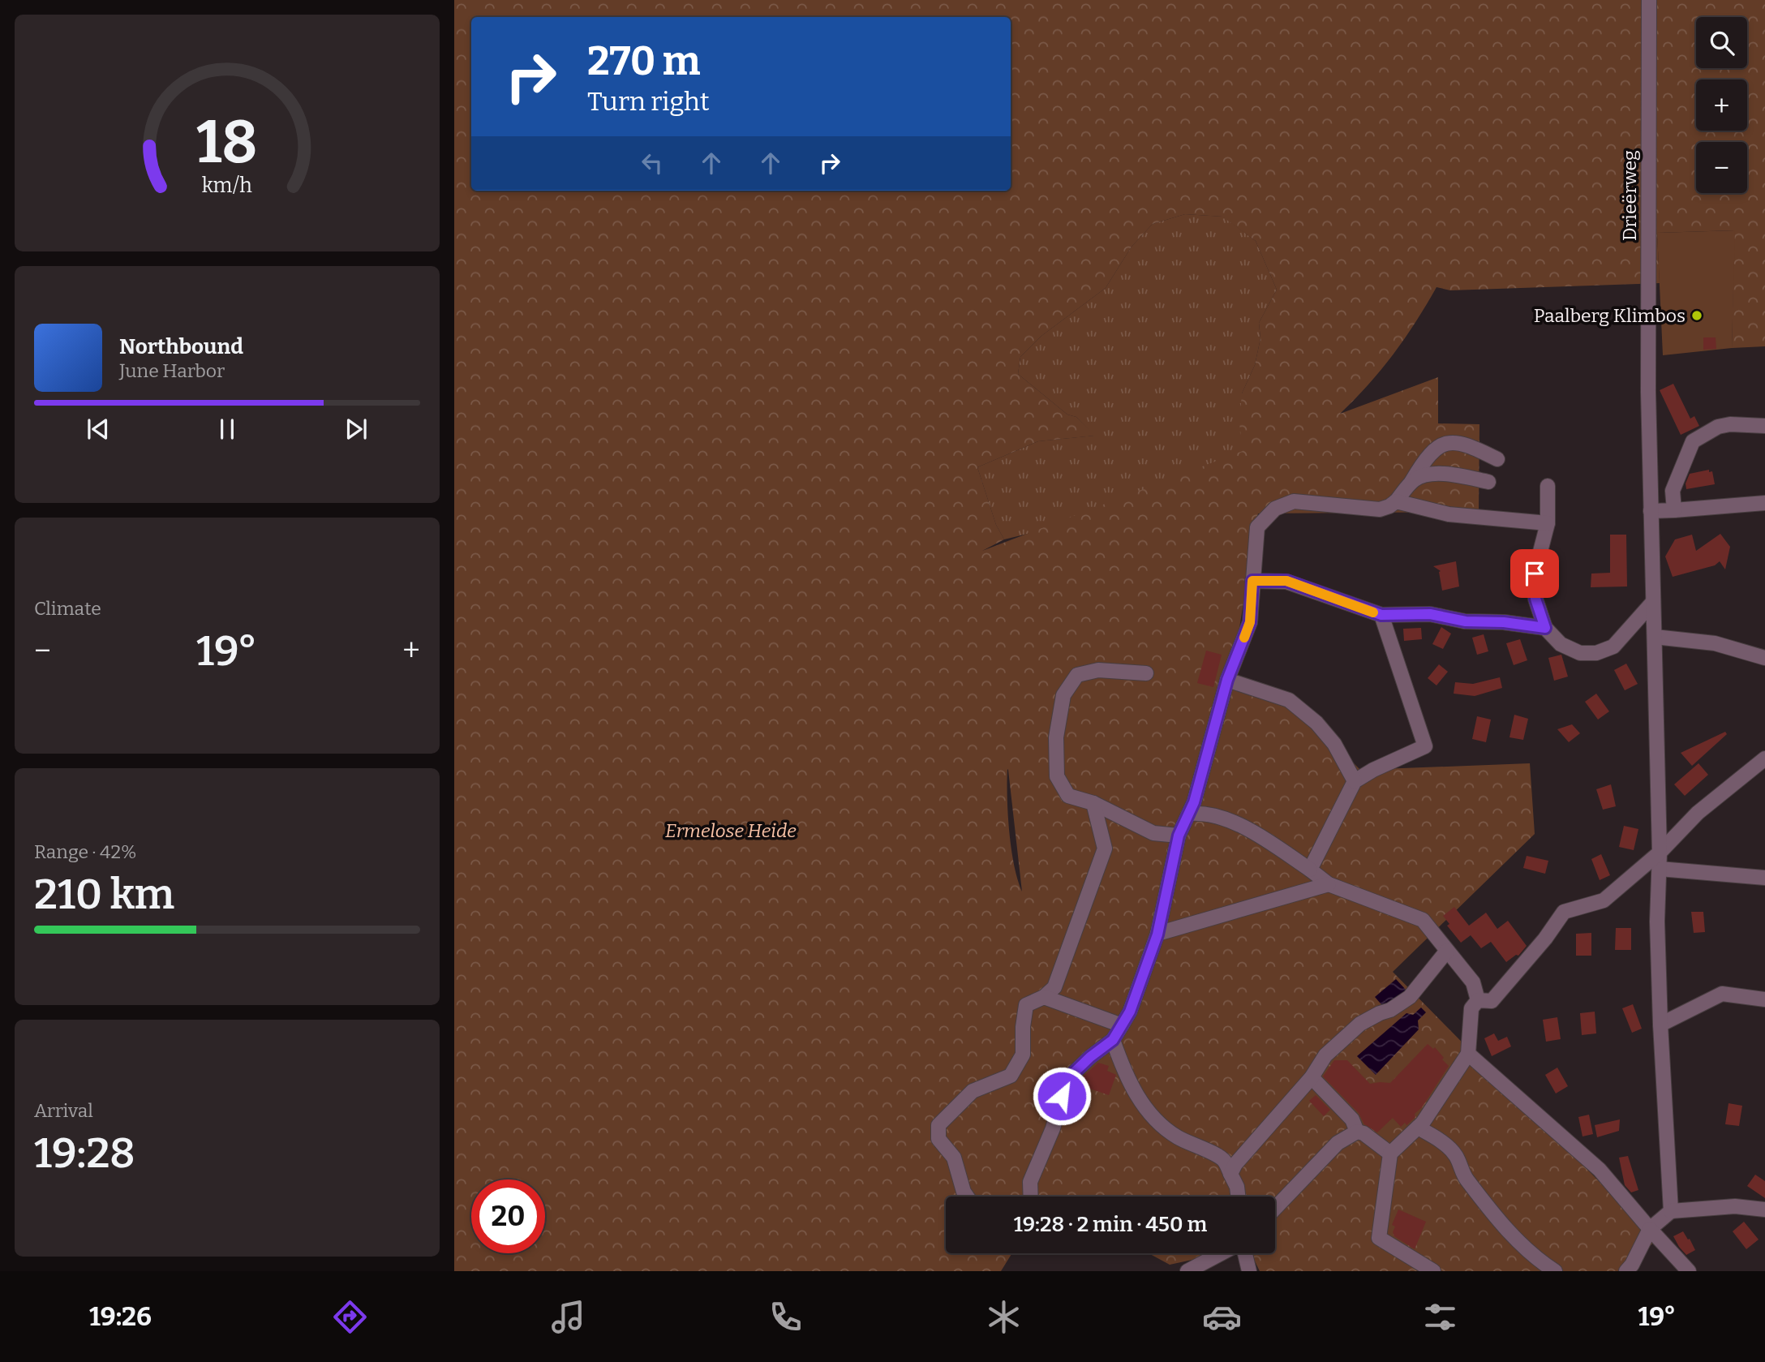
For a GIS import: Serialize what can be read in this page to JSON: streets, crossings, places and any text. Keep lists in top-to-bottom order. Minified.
{"streets":{"street":["Drieërweg"]},"parks":["Ermelose Heide"],"places":["Paalberg Klimbos"],"page":{"map_buttons":["+","−"],"turn":["270 m","Turn right"],"song":["Northbound","June Harbor"],"tile":["Climate",["Range · 42%","210 km"],["Arrival","19:28"]],"heat":["−","19°","+"],"limit":"20","trip":"19:28 · 2 min · 450 m","tabs":["19:26","19°"],"gauge":["18","km/h"]}}
